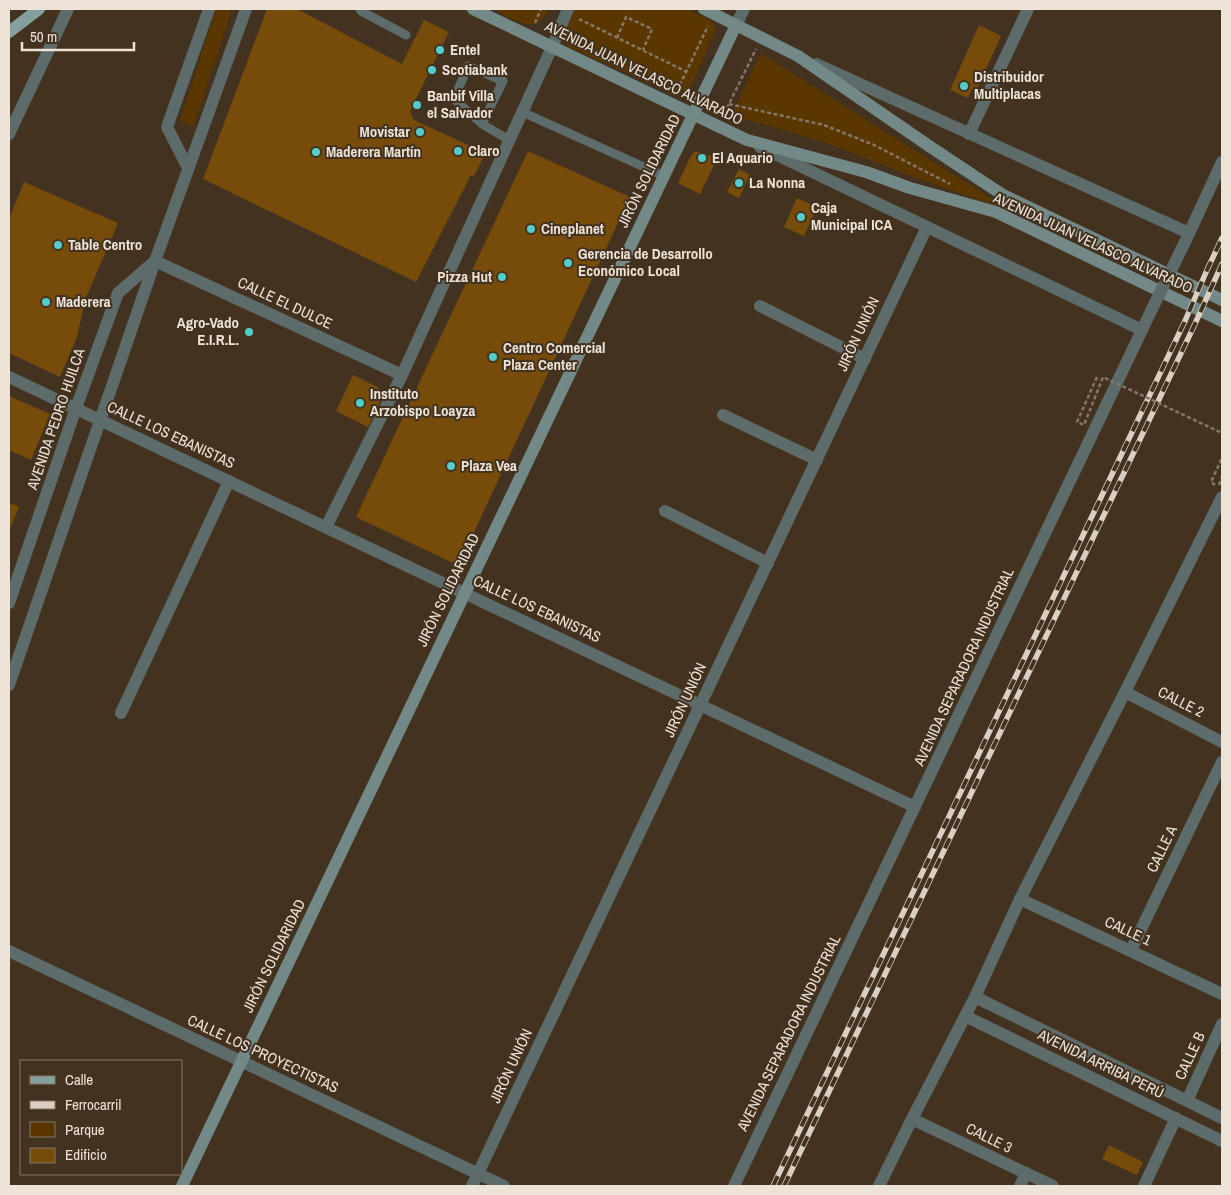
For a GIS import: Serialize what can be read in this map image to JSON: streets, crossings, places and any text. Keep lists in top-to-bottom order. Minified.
{"streets":{"main road":["AVENIDA JUAN VELASCO ALVARADO","JIRÓN SOLIDARIDAD"],"street":["CALLE EL DULCE","JIRÓN UNIÓN","AVENIDA PEDRO HUILCA","CALLE LOS EBANISTAS","AVENIDA SEPARADORA INDUSTRIAL","CALLE 2","CALLE A","CALLE 1","CALLE LOS PROYECTISTAS","CALLE B","AVENIDA ARRIBA PERÚ","CALLE 3"]},"crossings":[["AVENIDA JUAN VELASCO ALVARADO","JIRÓN SOLIDARIDAD"],["AVENIDA JUAN VELASCO ALVARADO","JIRÓN UNIÓN"],["AVENIDA JUAN VELASCO ALVARADO","AVENIDA SEPARADORA INDUSTRIAL"],["JIRÓN SOLIDARIDAD","CALLE LOS EBANISTAS"],["JIRÓN SOLIDARIDAD","CALLE LOS PROYECTISTAS"],["CALLE EL DULCE","AVENIDA PEDRO HUILCA"],["JIRÓN UNIÓN","CALLE LOS EBANISTAS"],["JIRÓN UNIÓN","CALLE LOS PROYECTISTAS"],["AVENIDA PEDRO HUILCA","CALLE LOS EBANISTAS"],["CALLE LOS EBANISTAS","AVENIDA SEPARADORA INDUSTRIAL"],["CALLE A","CALLE 1"],["CALLE B","AVENIDA ARRIBA PERÚ"]],"places":["Entel","Scotiabank","Distribuidor Multiplacas","Banbif Villa el Salvador","Movistar","Claro","Maderera Martín","El Aquario","La Nonna","Caja Municipal ICA","Cineplanet","Table Centro","Gerencia de Desarrollo Económico Local","Pizza Hut","Maderera","Agro-Vado E.I.R.L.","Centro Comercial Plaza Center","Instituto Arzobispo Loayza","Plaza Vea"],"legend":["Calle","Ferrocarril","Parque","Edificio"],"scale_bar":"50 m"}
